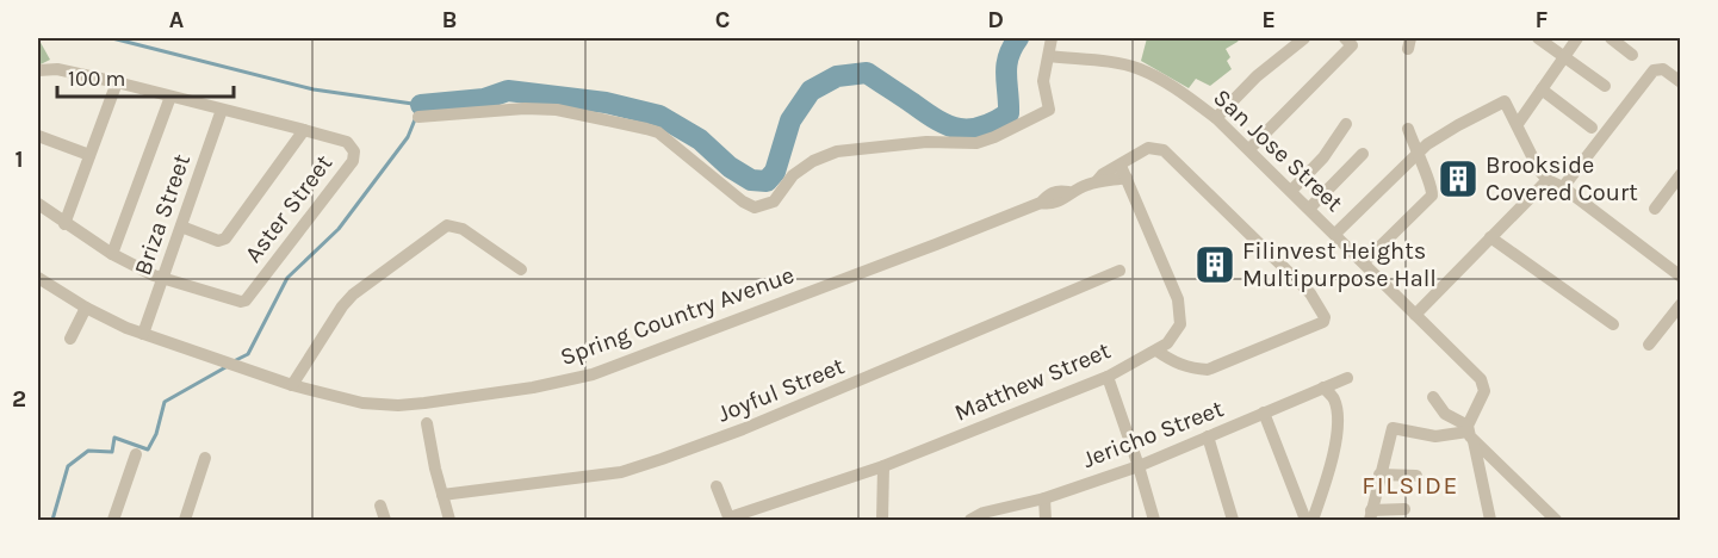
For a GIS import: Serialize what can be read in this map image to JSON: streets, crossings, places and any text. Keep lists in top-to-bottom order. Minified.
{"streets":{"street":["San Jose Street","Aster Street","Briza Street","Spring Country Avenue","Matthew Street","Joyful Street","Jericho Street"]},"crossings":[["Aster Street","Briza Street"],["Briza Street","Spring Country Avenue"],["Spring Country Avenue","Matthew Street"]],"districts":["FILSIDE"],"places":{"building":["Brookside Covered Court","Filinvest Heights Multipurpose Hall"]},"scale_bar":"100 m","grid":{"columns":["A","B","C","D","E","F"],"rows":["1","2"]}}
